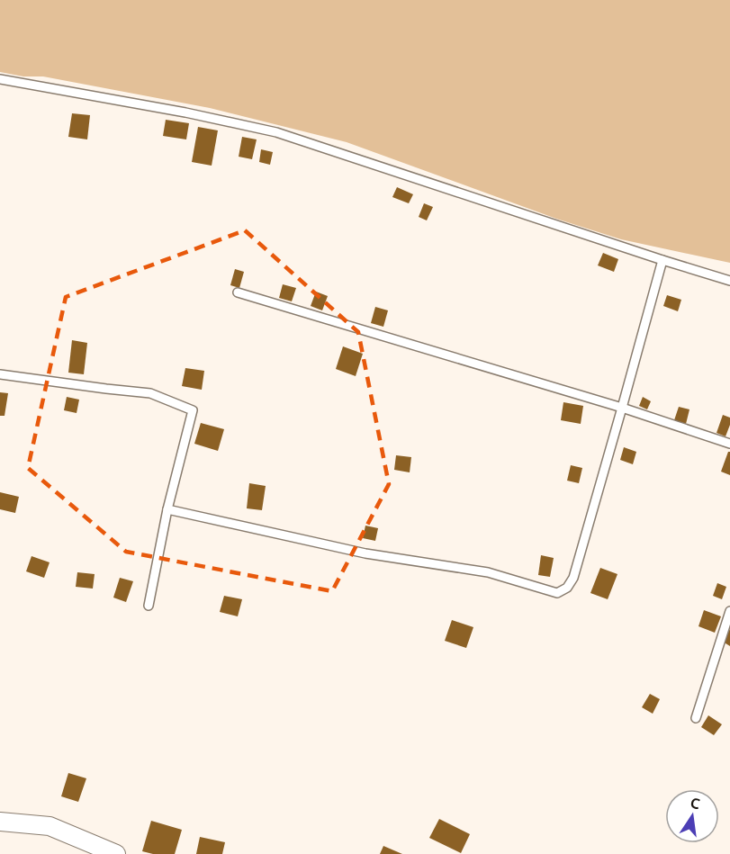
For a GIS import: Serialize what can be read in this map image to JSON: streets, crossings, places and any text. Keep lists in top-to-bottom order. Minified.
{"north":"top"}
